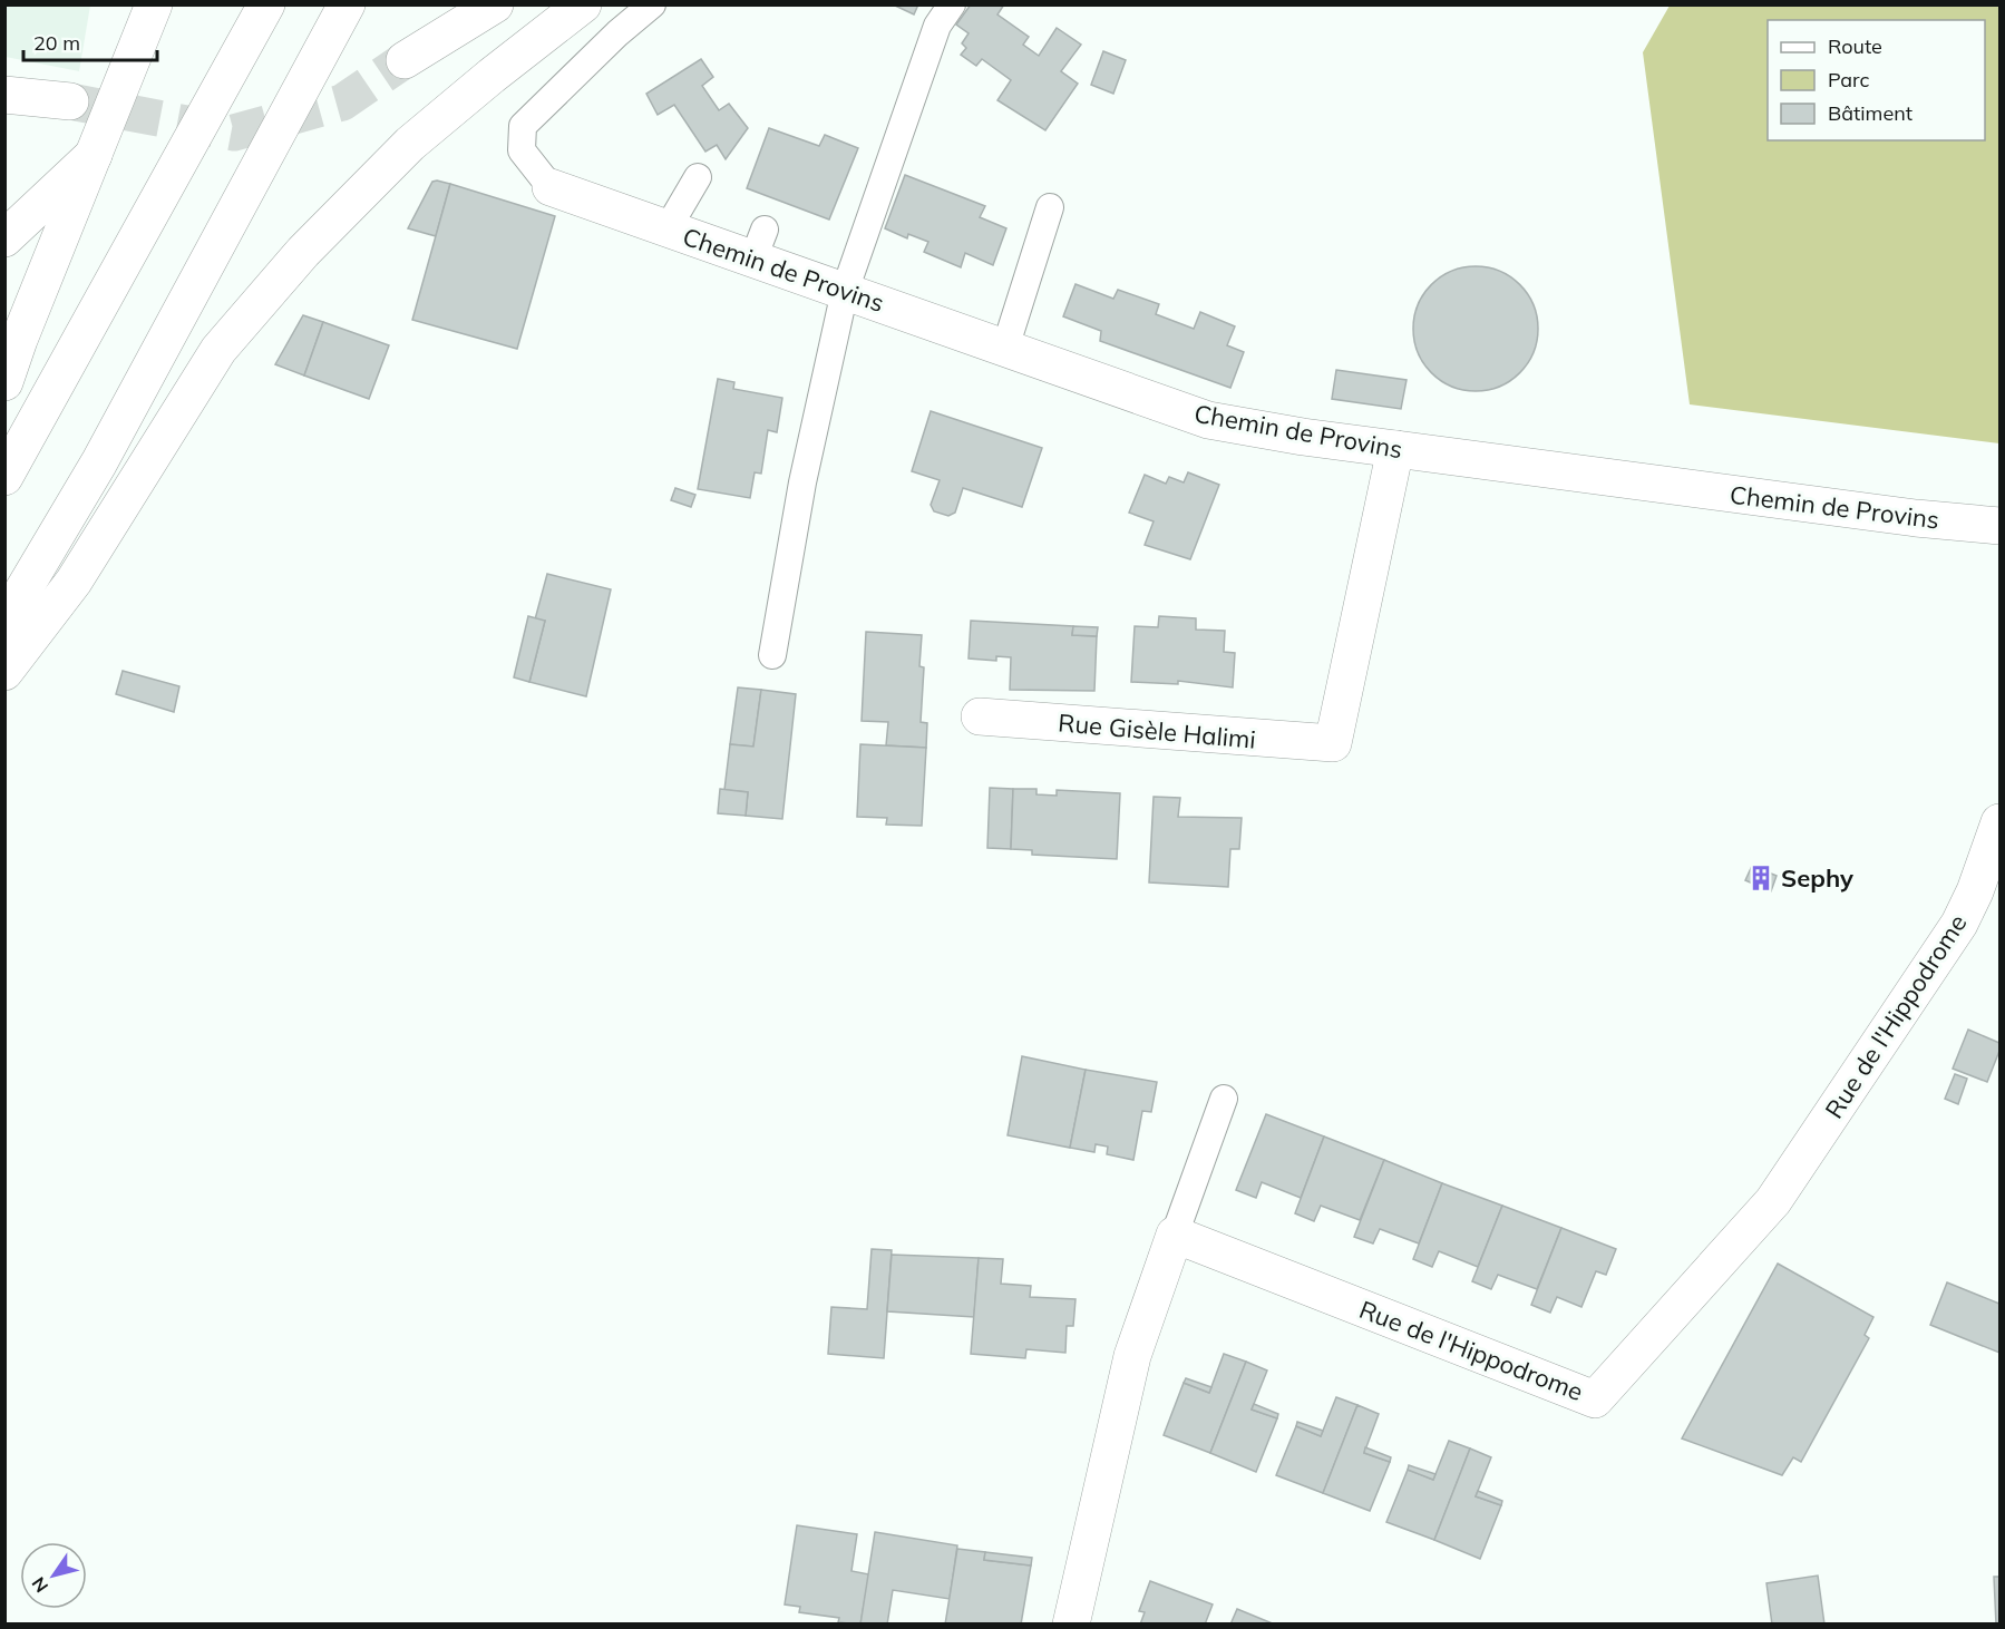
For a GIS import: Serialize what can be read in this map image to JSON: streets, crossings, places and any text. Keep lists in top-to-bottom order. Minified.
{"streets":{"main road":["Chemin de Provins","Rue Gisèle Halimi","Rue de l'Hippodrome"]},"crossings":[["Chemin de Provins","Rue Gisèle Halimi"]],"places":{"building":["Sephy"]},"legend":["Route","Parc","Bâtiment"],"scale_bar":"20 m","north":"bottom left"}
